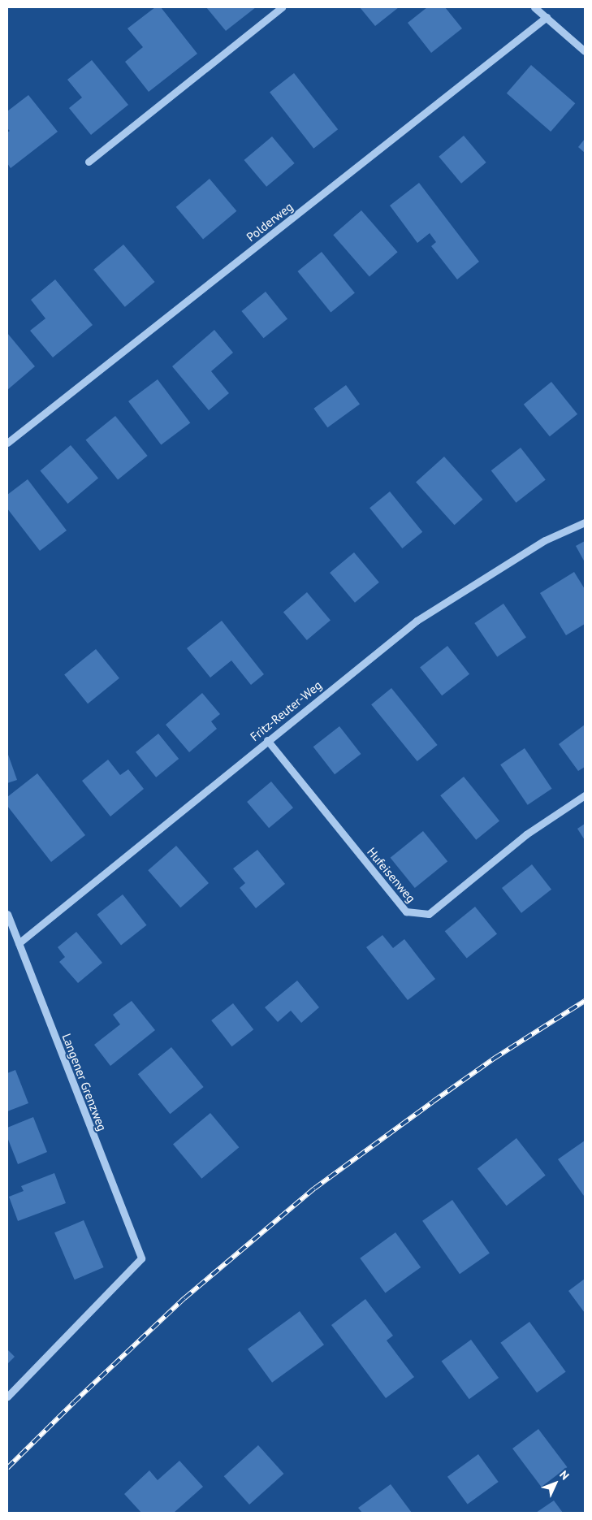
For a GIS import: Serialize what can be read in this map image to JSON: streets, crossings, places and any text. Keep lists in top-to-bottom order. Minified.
{"streets":{"street":["Polderweg","Fritz-Reuter-Weg","Hufeisenweg","Langener Grenzweg"]},"crossings":[["Fritz-Reuter-Weg","Hufeisenweg"],["Fritz-Reuter-Weg","Langener Grenzweg"]],"north":"top right"}
